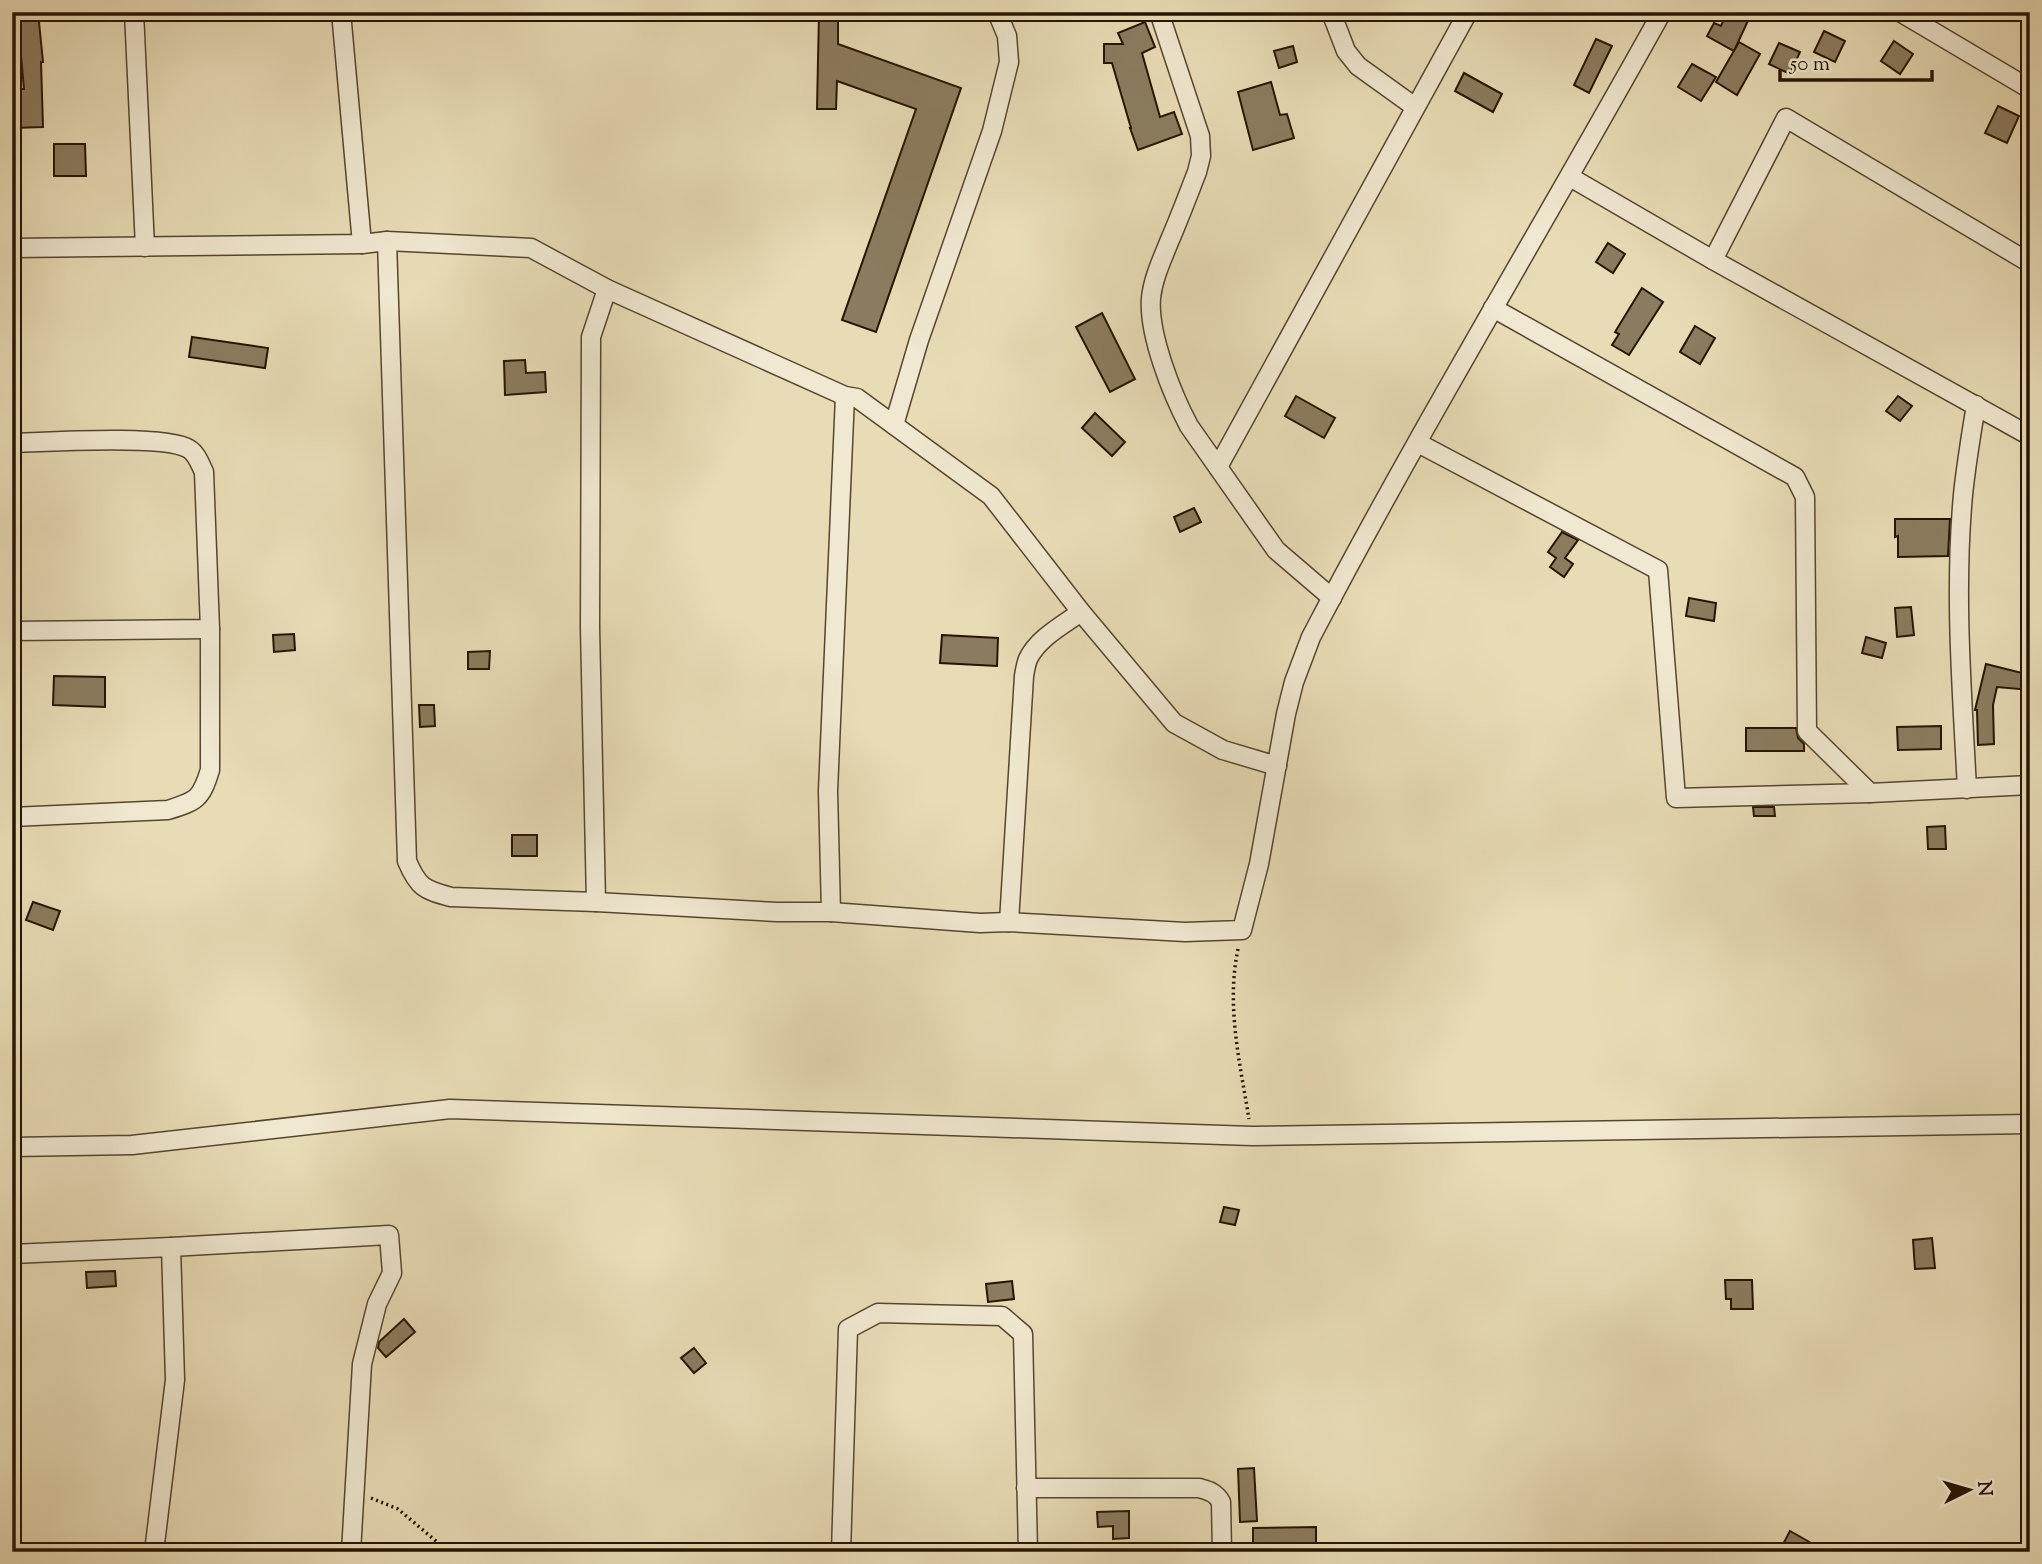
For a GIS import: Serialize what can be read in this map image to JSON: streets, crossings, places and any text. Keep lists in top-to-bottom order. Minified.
{"scale_bar":"50 m","north":"right"}
